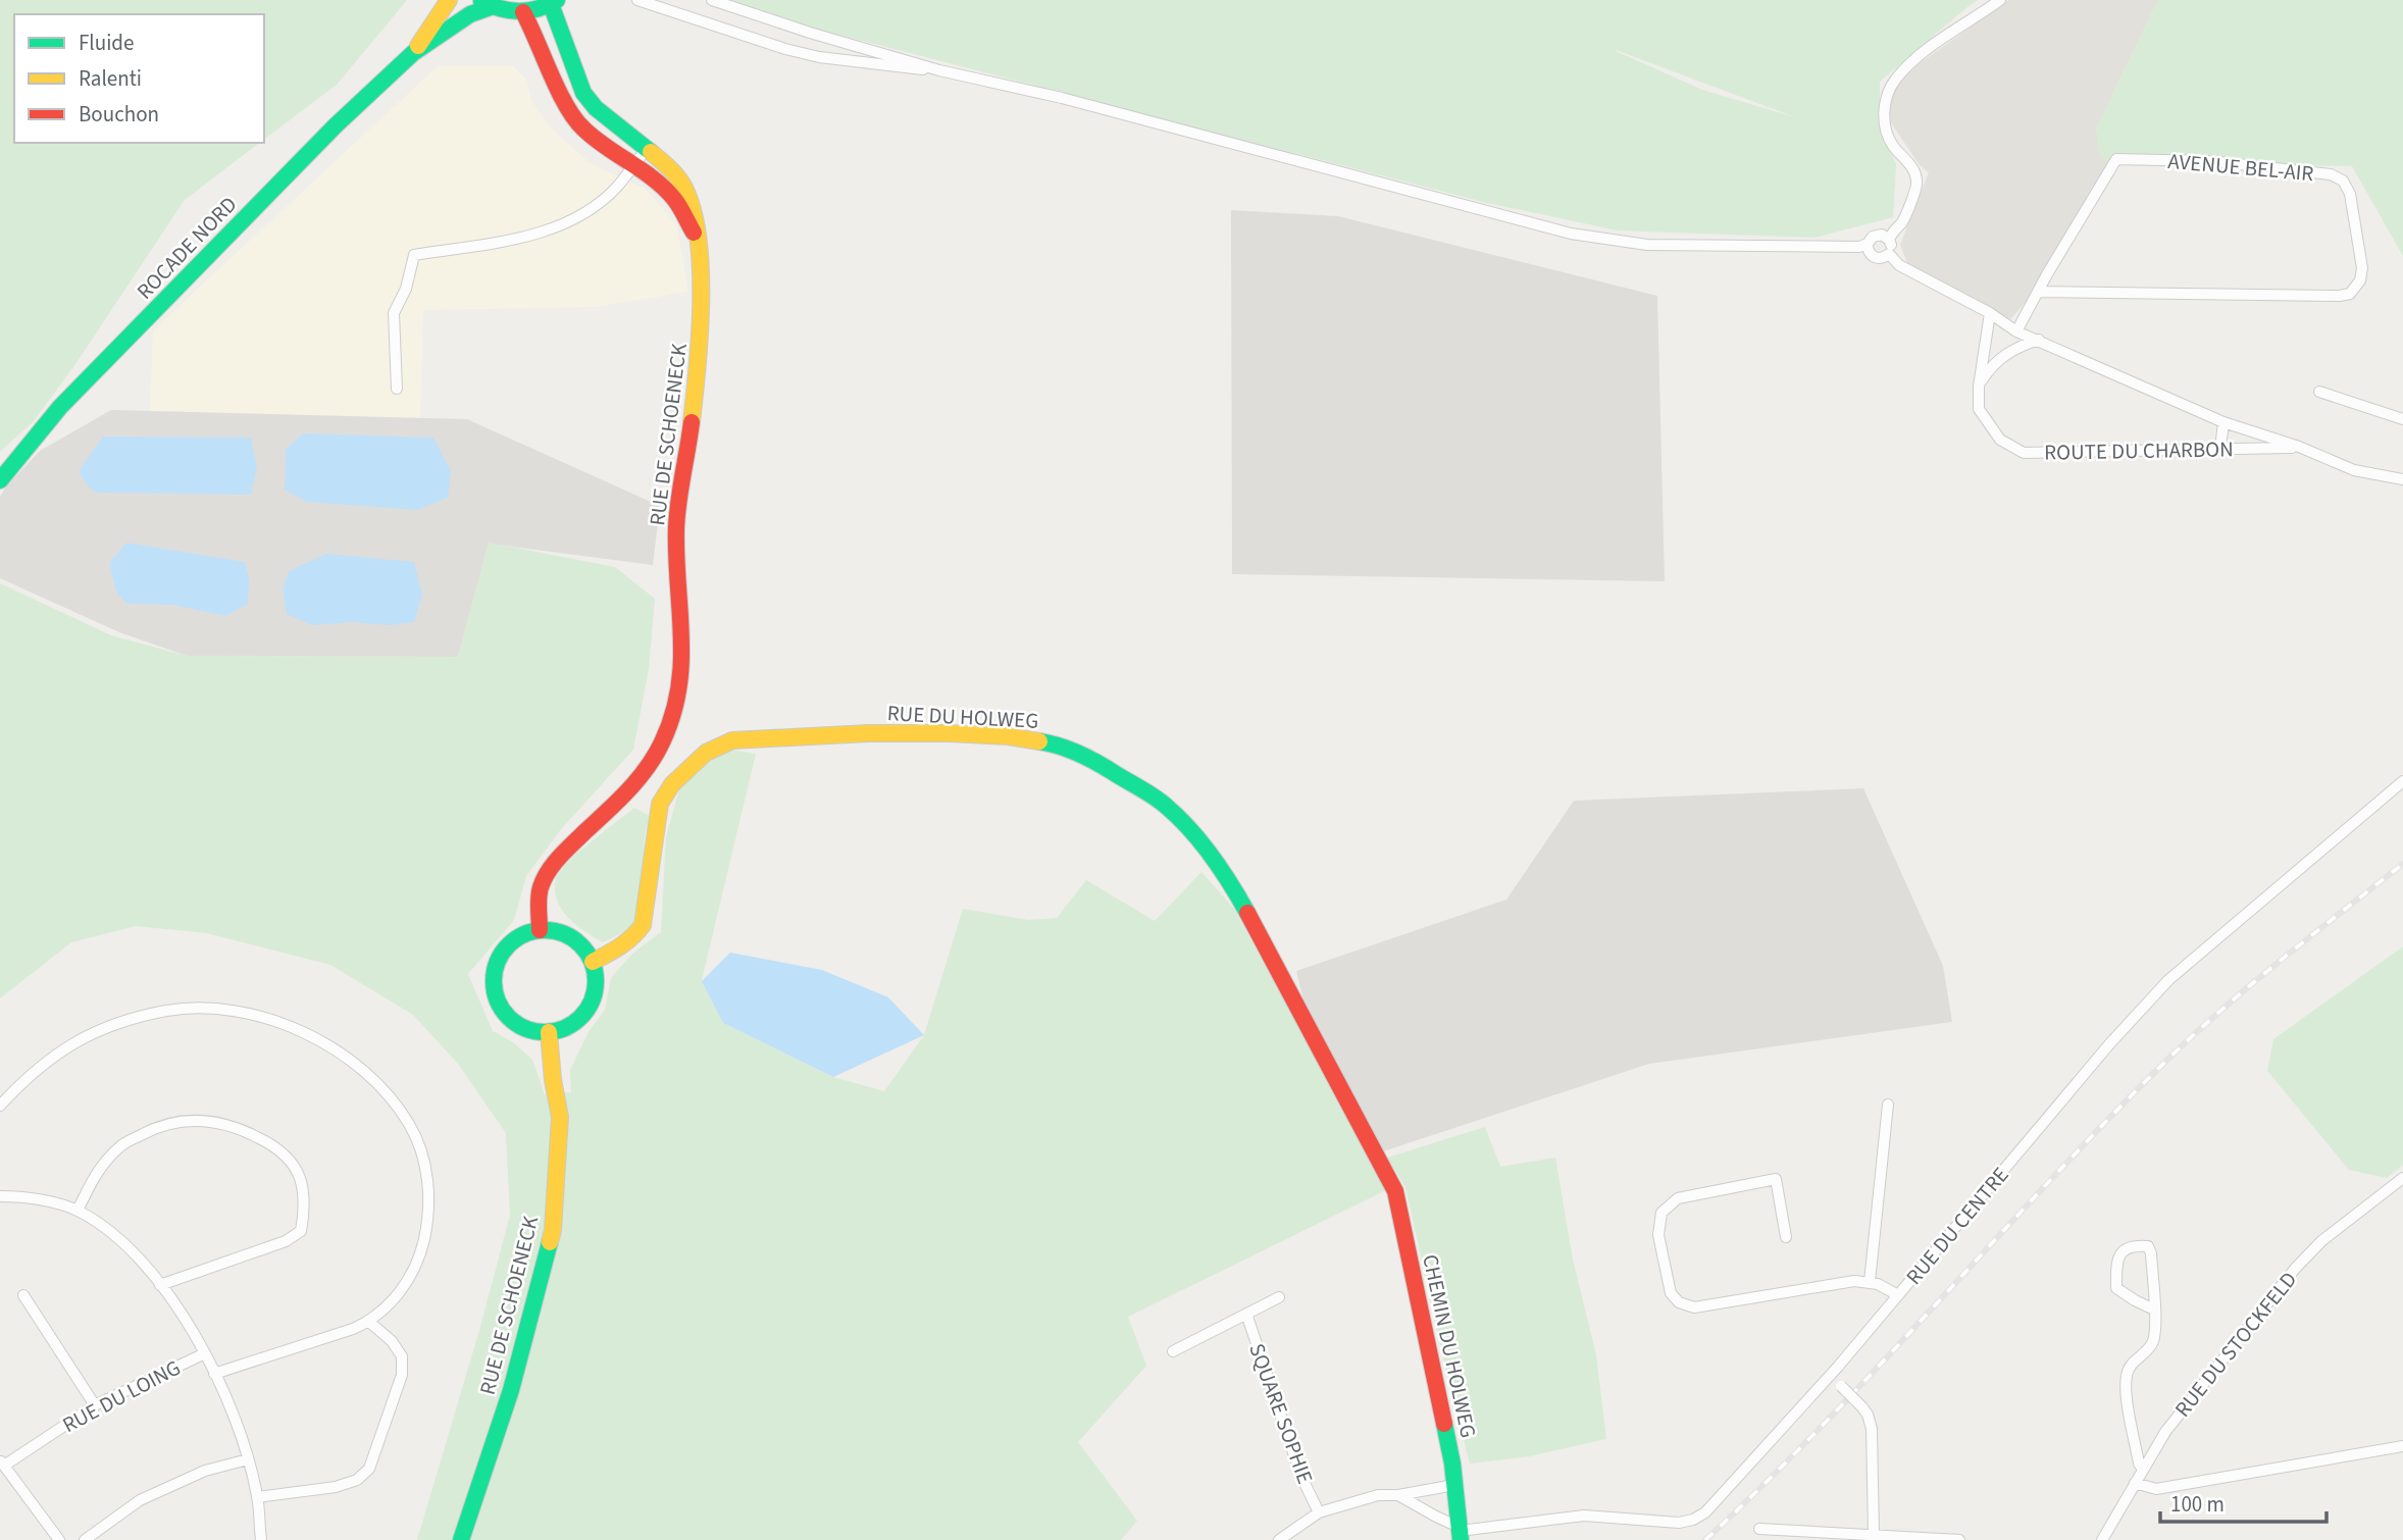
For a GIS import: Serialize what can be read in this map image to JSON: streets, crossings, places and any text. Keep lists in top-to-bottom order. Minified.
{"streets":{"main road":["ROCADE NORD","RUE DE SCHOENECK","RUE DU HOLWEG","CHEMIN DU HOLWEG"],"street":["AVENUE BEL-AIR","ROUTE DU CHARBON","RUE DU CENTRE","RUE DU STOCKFELD","RUE DU LOING","SQUARE SOPHIE"]},"crossings":[["AVENUE BEL-AIR","ROUTE DU CHARBON"],["RUE DE SCHOENECK","RUE DU HOLWEG"],["RUE DU HOLWEG","CHEMIN DU HOLWEG"],["RUE DU CENTRE","CHEMIN DU HOLWEG"]],"legend":["Fluide","Ralenti","Bouchon"],"scale_bar":"100 m"}
